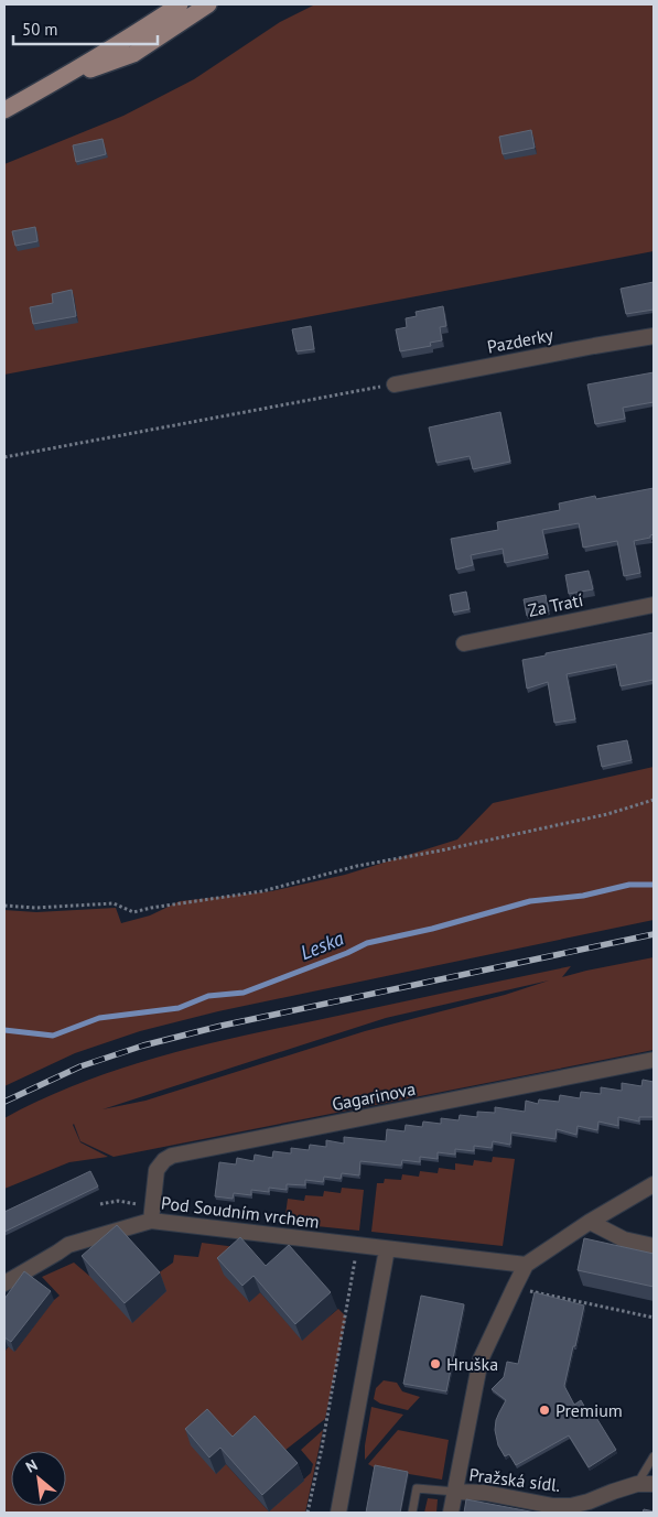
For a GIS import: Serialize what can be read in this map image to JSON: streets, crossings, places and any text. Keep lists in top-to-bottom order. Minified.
{"streets":{"street":["Pazderky","Za Tratí","Gagarinova","Pod Soudním vrchem","Pražská sídl."]},"crossings":[["Gagarinova","Pod Soudním vrchem"]],"water":["Leska"],"places":["Hruška","Premium"],"scale_bar":"50 m","north":"top left"}
